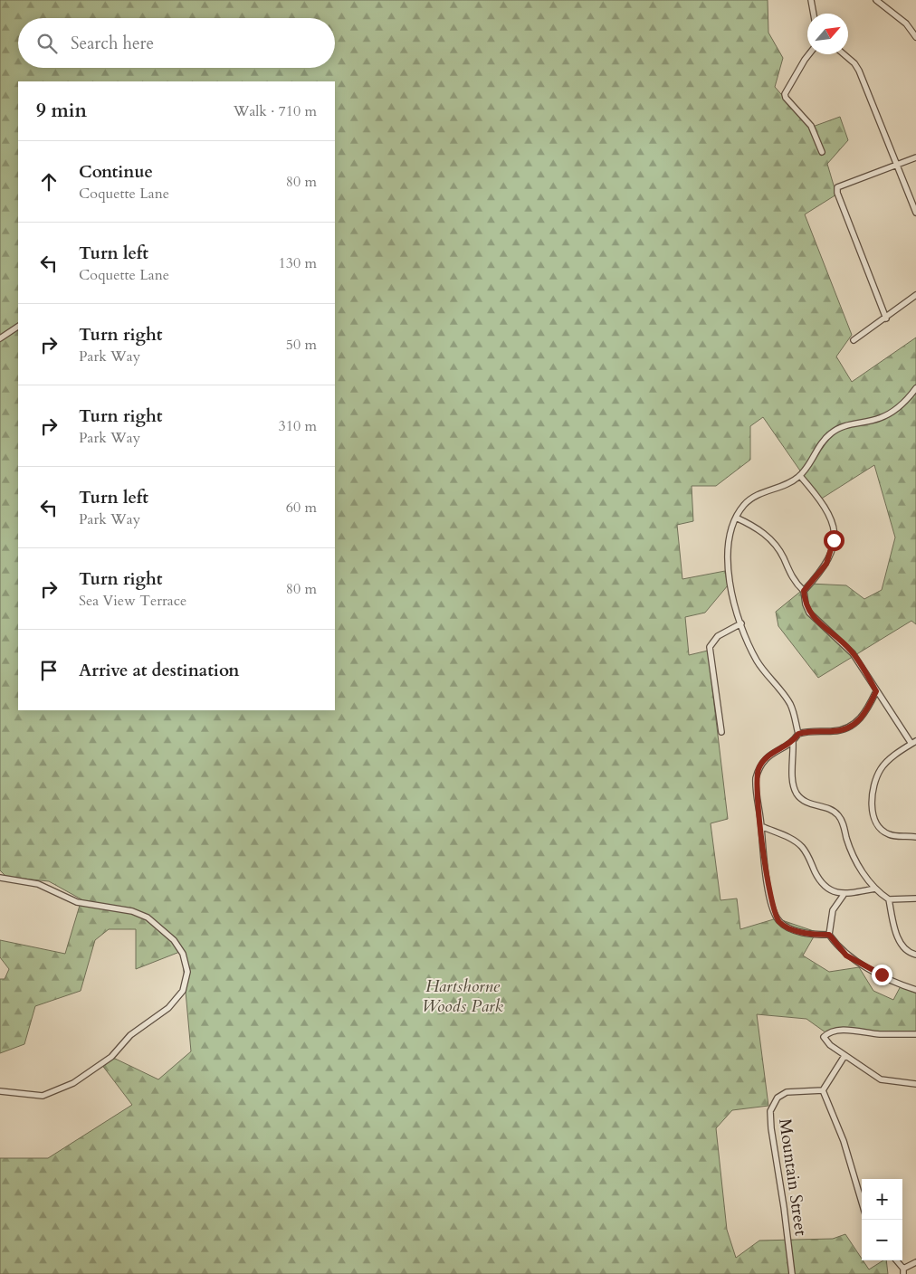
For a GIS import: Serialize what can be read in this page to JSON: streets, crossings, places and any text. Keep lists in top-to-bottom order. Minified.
{"streets":{"street":["Mountain Street"]},"parks":["Hartshorne Woods Park"],"north":"top right","page":{"search":"Search here","heading":["9 min","Walk · 710 m"],"list":[["Continue","Coquette Lane","80 m"],["Turn left","Coquette Lane","130 m"],["Turn right","Park Way","50 m"],["Turn right","Park Way","310 m"],["Turn left","Park Way","60 m"],["Turn right","Sea View Terrace","80 m"],"Arrive at destination"],"map_buttons":["+","−"]}}
